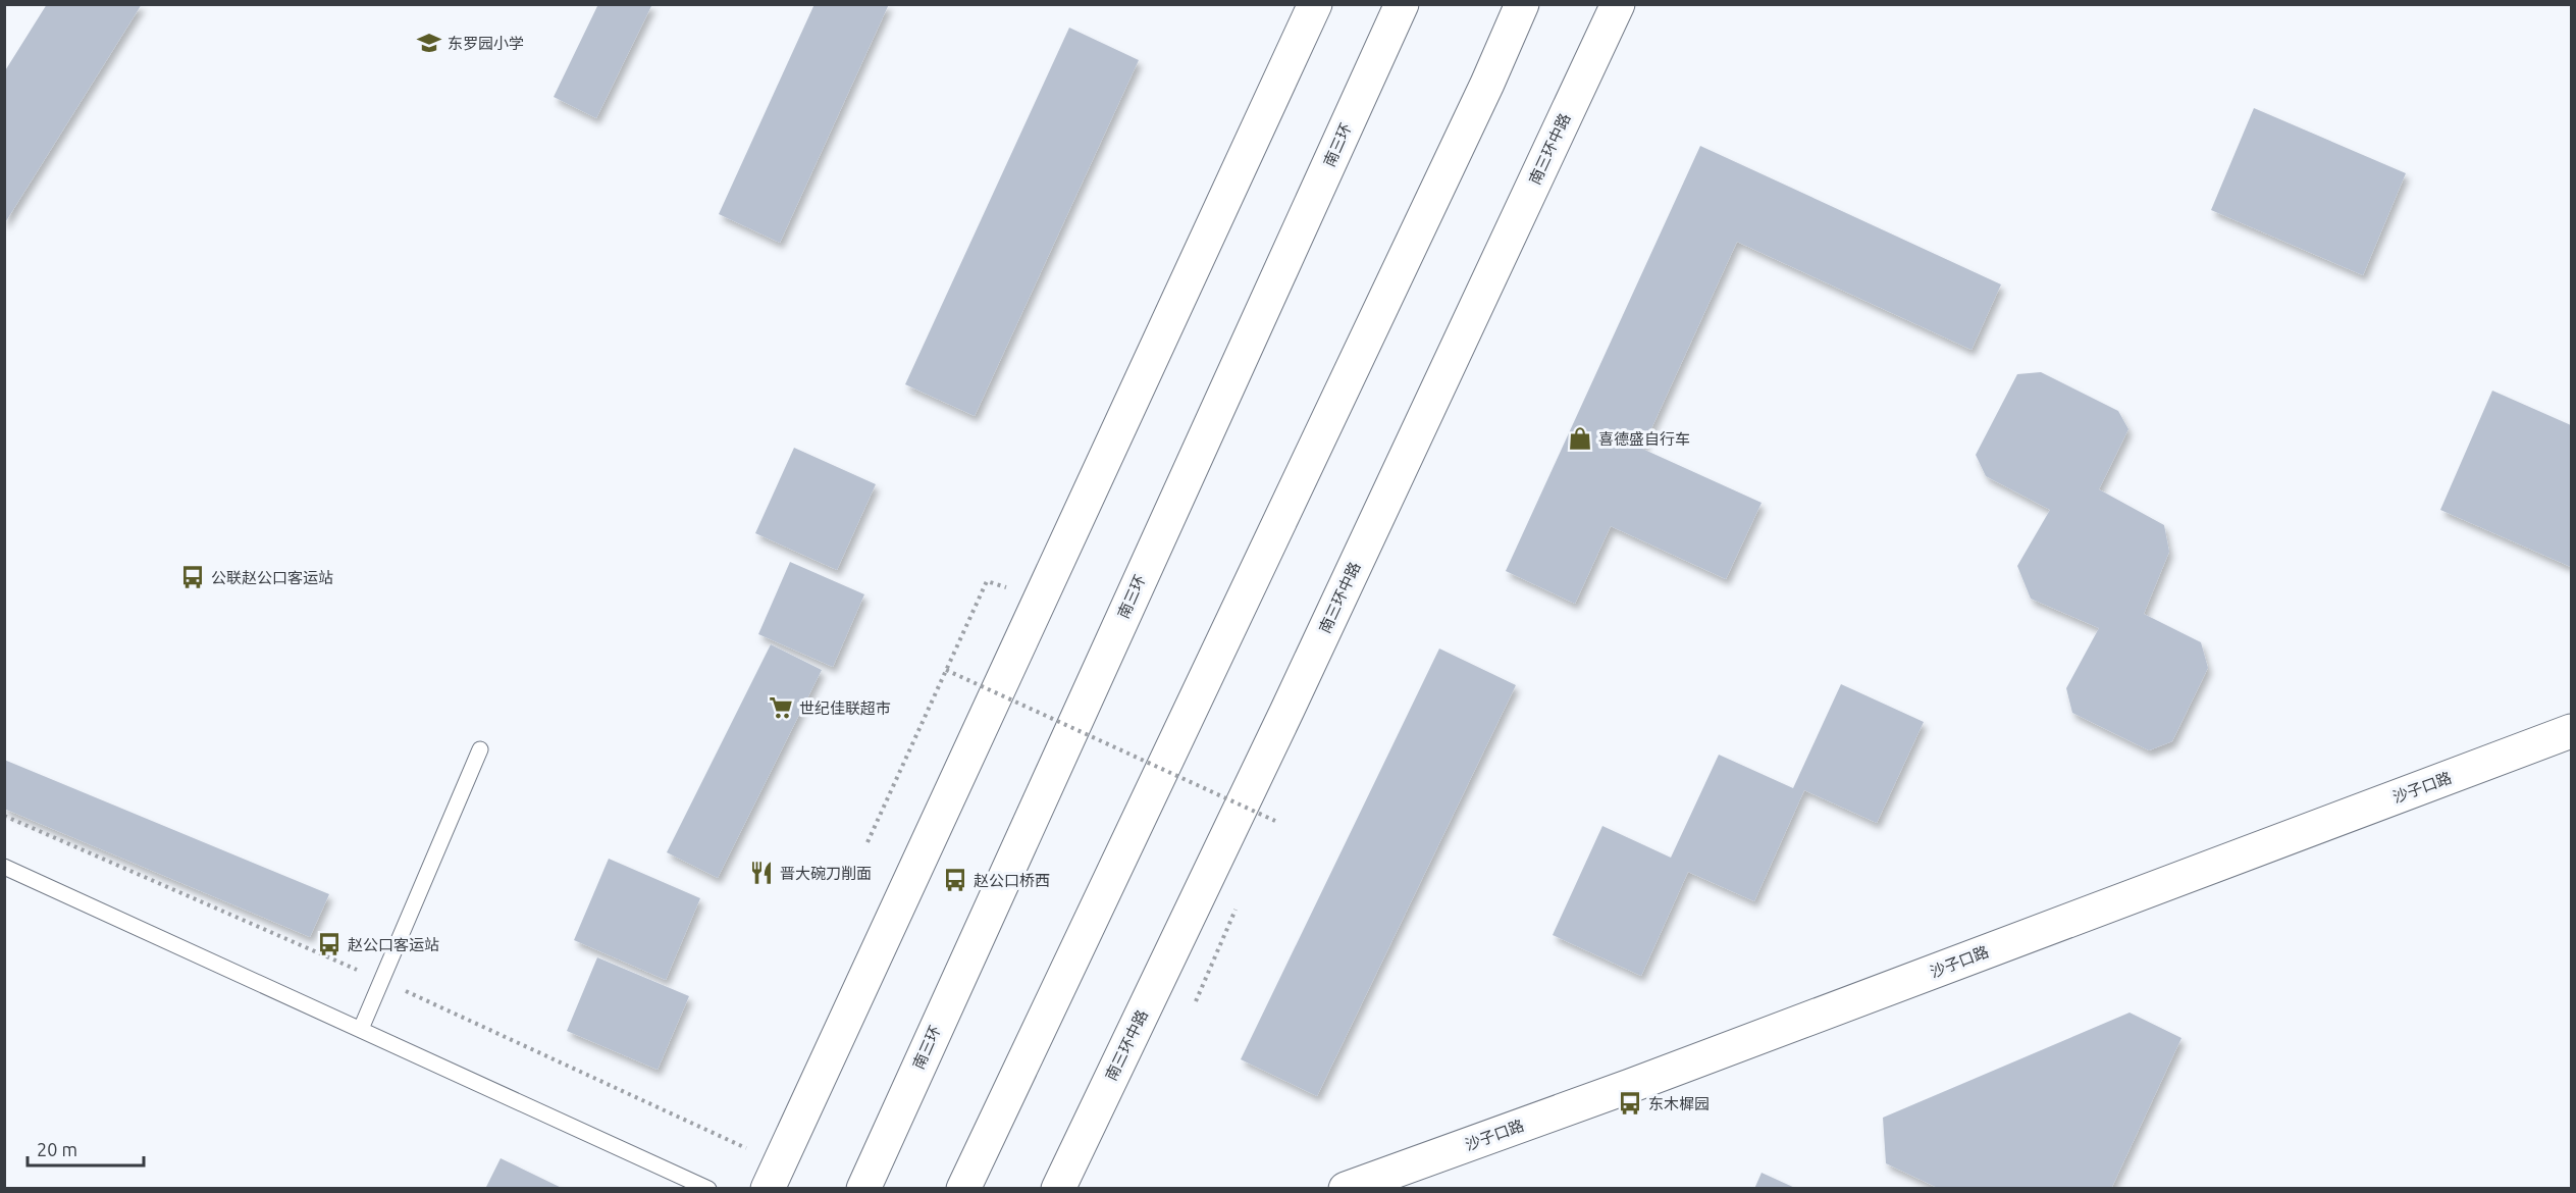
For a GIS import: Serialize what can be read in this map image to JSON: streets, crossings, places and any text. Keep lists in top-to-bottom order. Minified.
{"streets":{"main road":["南三环","南三环中路","沙子口路"]},"places":{"school or university":["东罗园小学"],"shop":["喜德盛自行车"],"bus stop":["公联赵公口客运站","赵公口桥西","赵公口客运站","东木樨园"],"supermarket":["世纪佳联超市"],"restaurant":["晋大碗刀削面"]},"scale_bar":"20 m"}
